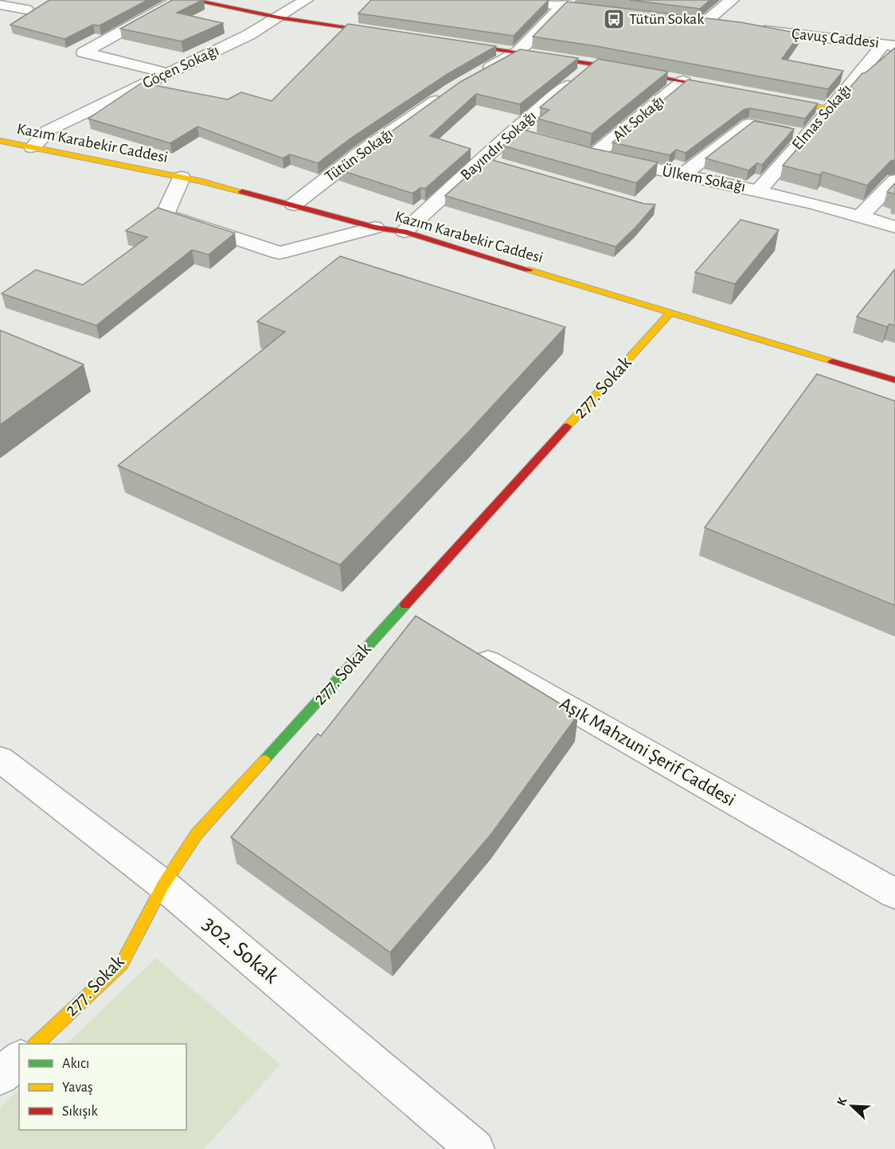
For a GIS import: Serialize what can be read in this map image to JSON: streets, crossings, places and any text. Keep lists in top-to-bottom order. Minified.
{"streets":{"street":["Çavuş Caddesi","Göçen Sokağı","Elmas Sokağı","Alt Sokağı","Kazım Karabekir Caddesi","Bayındır Sokağı","Tütün Sokağı","Ülkem Sokağı","277. Sokak","Aşık Mahzuni Şerif Caddesi","302. Sokak"]},"crossings":[["Çavuş Caddesi","Elmas Sokağı"],["Göçen Sokağı","Kazım Karabekir Caddesi"],["Elmas Sokağı","Ülkem Sokağı"],["Alt Sokağı","Ülkem Sokağı"],["Kazım Karabekir Caddesi","Bayındır Sokağı"],["Kazım Karabekir Caddesi","Tütün Sokağı"],["Kazım Karabekir Caddesi","277. Sokak"],["277. Sokak","302. Sokak"]],"places":{"bus stop":["Tütün Sokak"]},"legend":["Akıcı","Yavaş","Sıkışık"],"north":"top left"}
